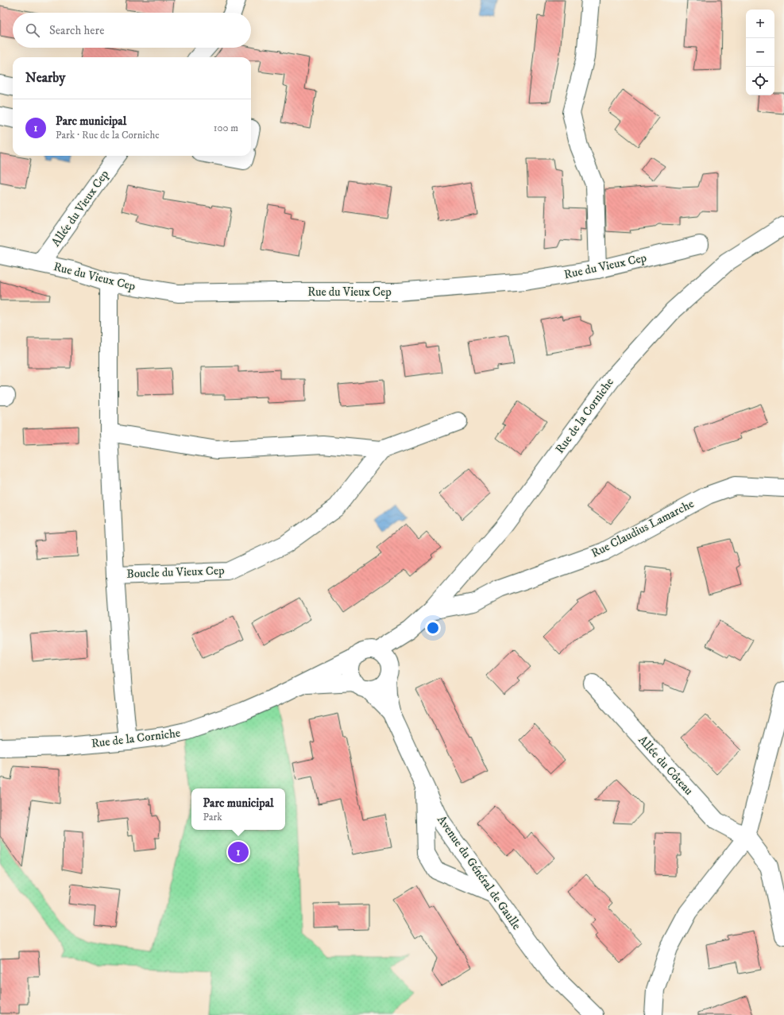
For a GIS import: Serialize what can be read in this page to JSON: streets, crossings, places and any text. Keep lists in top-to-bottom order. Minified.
{"streets":{"street":["Allée du Vieux Cep","Rue du Vieux Cep","Rue de la Corniche","Rue Claudius Lamarche","Boucle du Vieux Cep","Allée du Côteau","Avenue du Général de Gaulle"]},"crossings":[["Allée du Vieux Cep","Rue du Vieux Cep"],["Rue du Vieux Cep","Boucle du Vieux Cep"],["Rue de la Corniche","Rue Claudius Lamarche"],["Rue de la Corniche","Boucle du Vieux Cep"],["Rue de la Corniche","Avenue du Général de Gaulle"]],"page":{"map_buttons":["+","−"],"search":"Search here","heading":"Nearby","list":[{"mark":"1","name":"Parc municipal","note":"Park · Rue de la Corniche","value":"100 m"}],"popup":["Parc municipal","Park"],"pins":"1"}}
